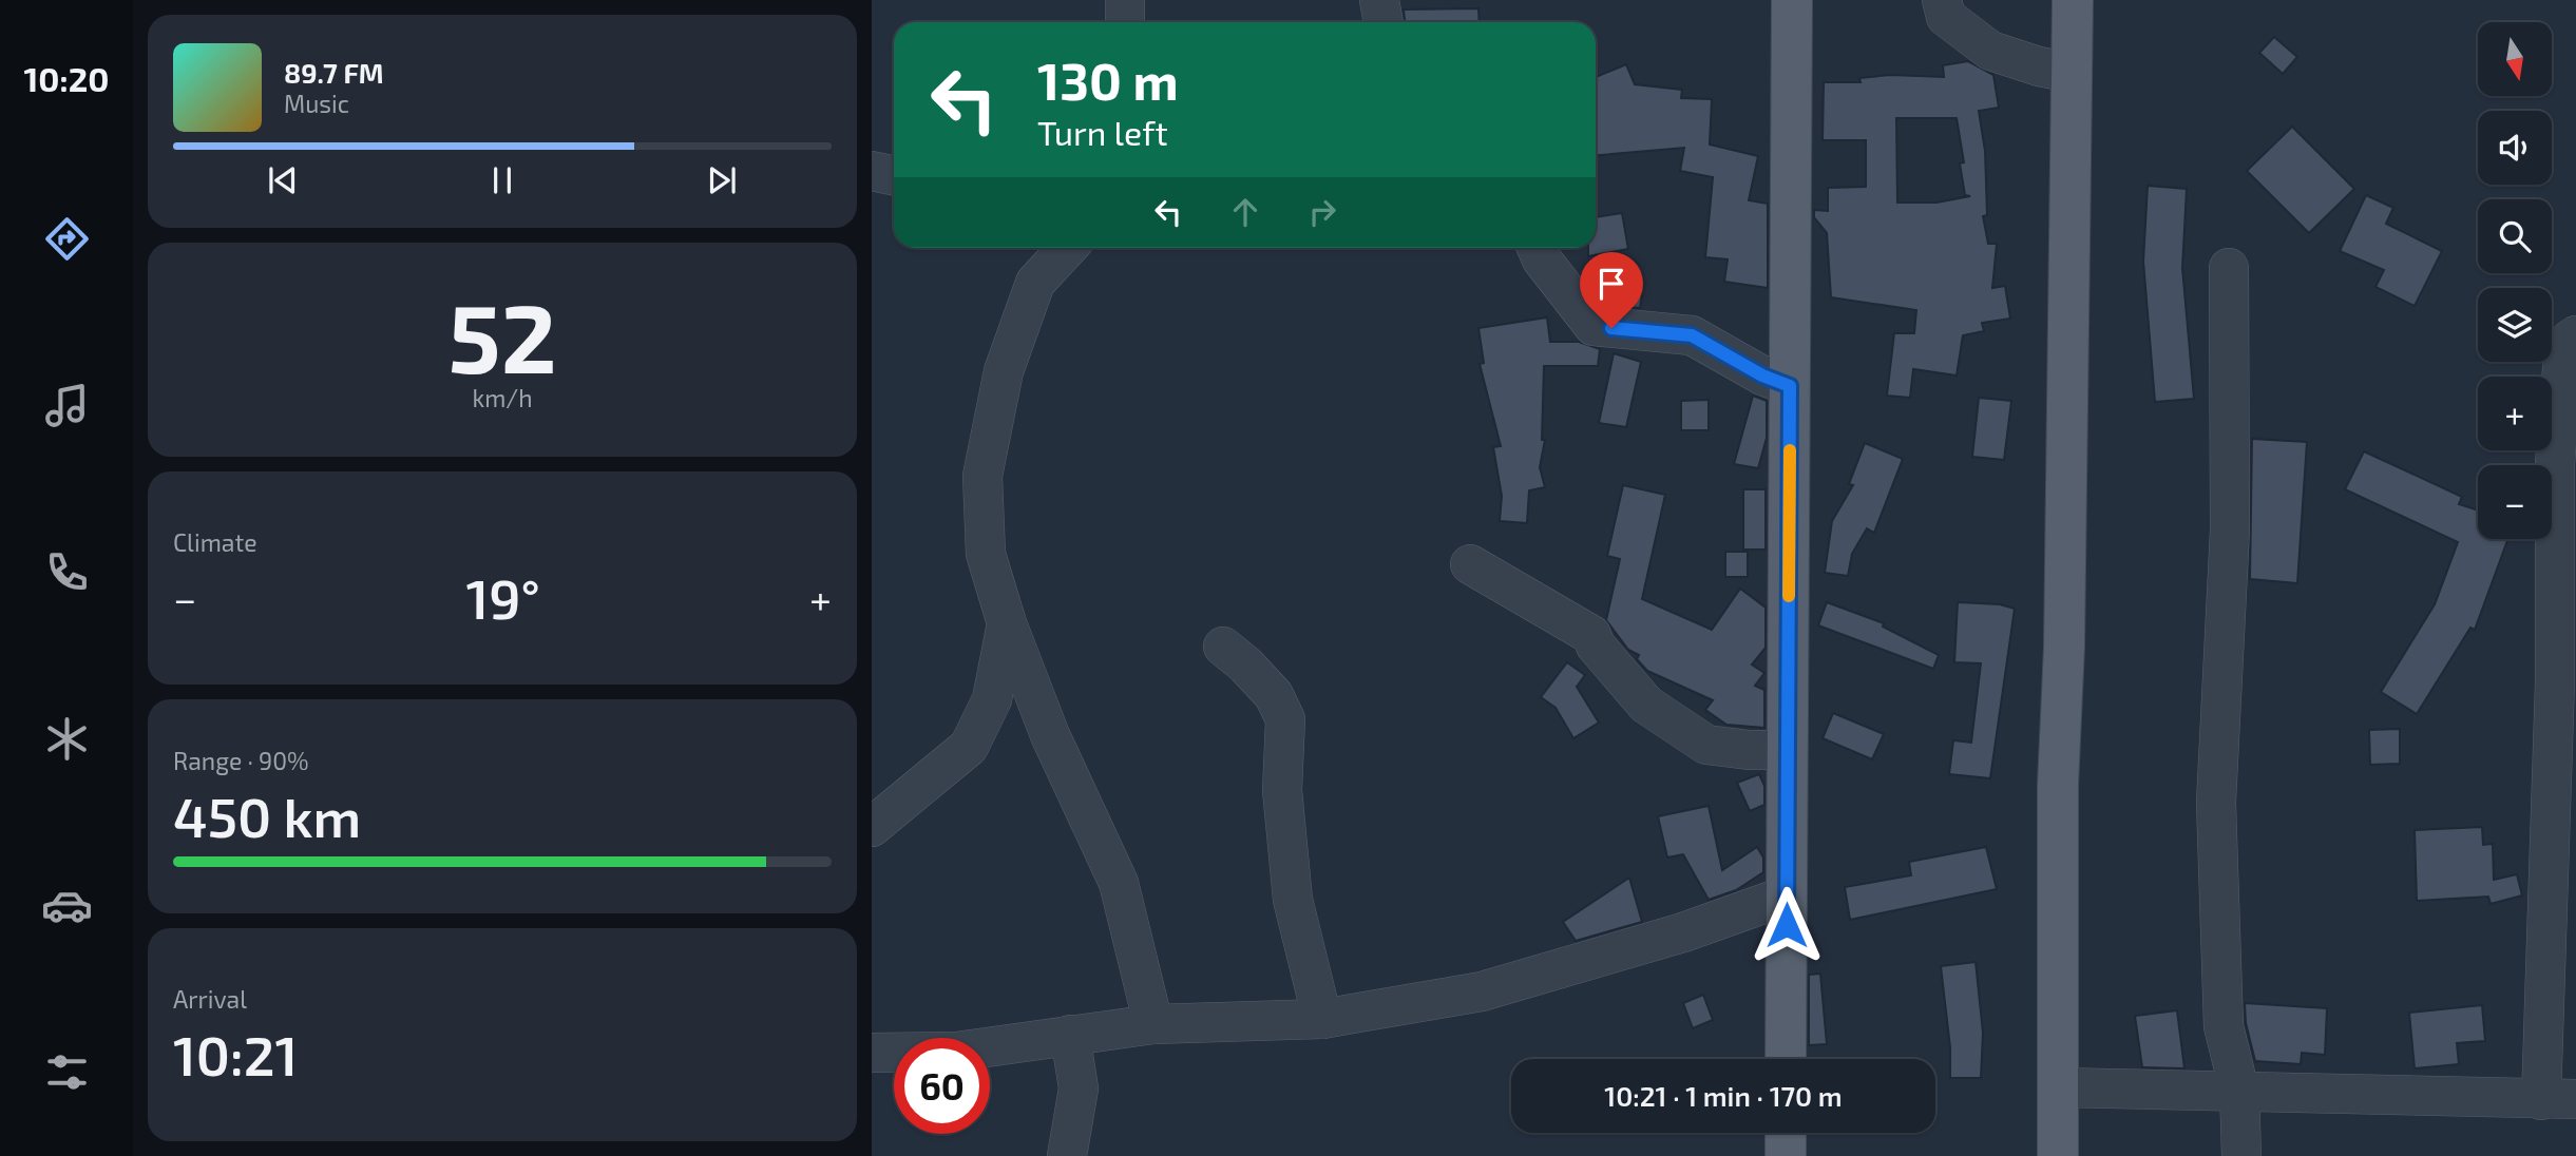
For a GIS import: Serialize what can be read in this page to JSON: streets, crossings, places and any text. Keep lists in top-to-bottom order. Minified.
{"north":"bottom","page":{"tabs":"10:20","map_buttons":["+","−"],"turn":["130 m","Turn left"],"song":["89.7 FM","Music"],"tile":[["52","km/h"],"Climate",["Range · 90%","450 km"],["Arrival","10:21"]],"heat":["−","19°","+"],"limit":"60","trip":"10:21 · 1 min · 170 m"}}
